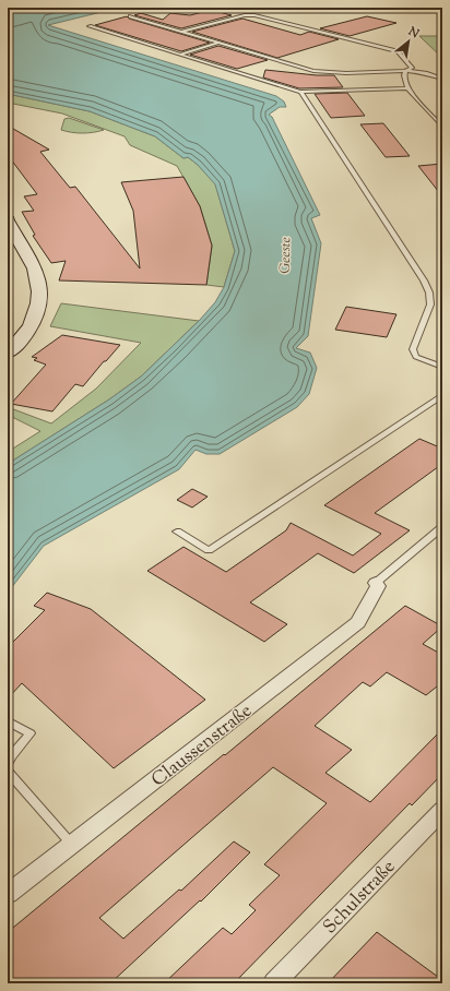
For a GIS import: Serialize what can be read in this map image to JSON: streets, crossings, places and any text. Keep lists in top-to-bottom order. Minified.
{"streets":{"street":["Claussenstraße","Schulstraße"]},"water":["Geeste"],"north":"top right"}
